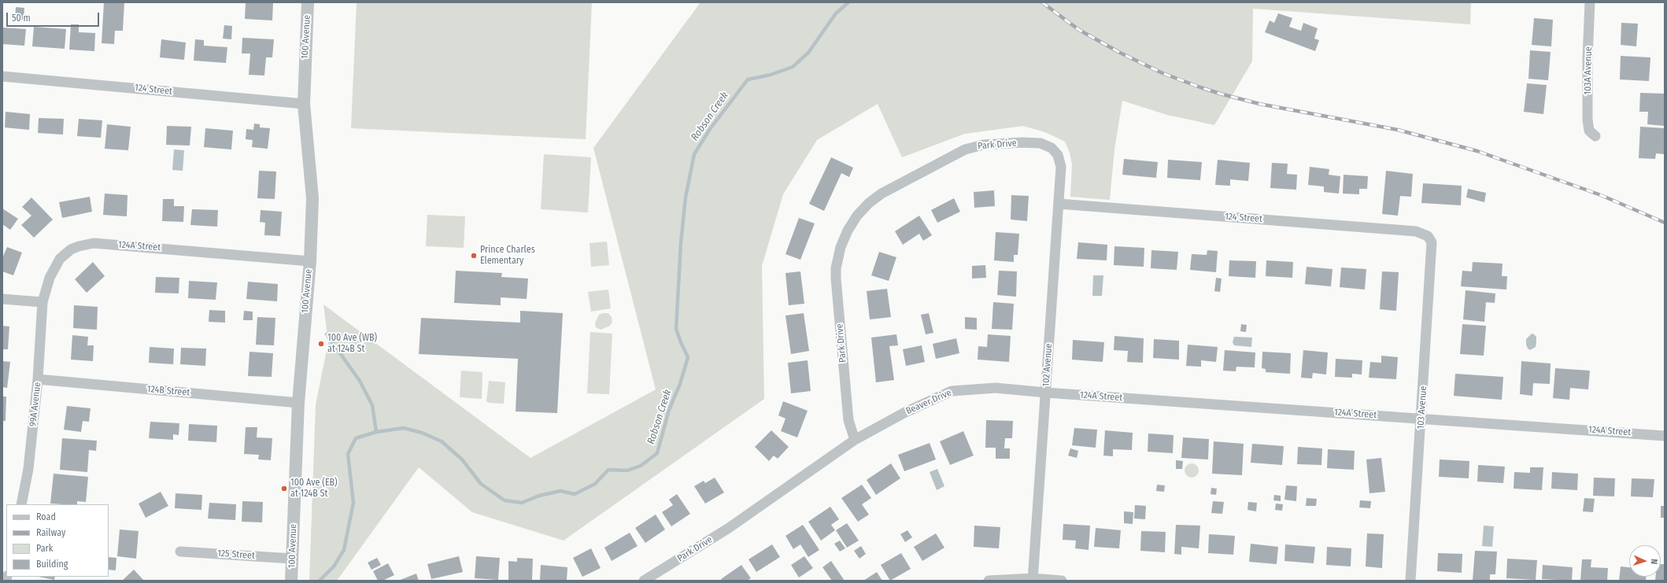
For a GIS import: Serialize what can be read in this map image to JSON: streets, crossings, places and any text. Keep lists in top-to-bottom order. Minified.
{"streets":{"street":["100 Avenue","103A Avenue","124 Street","Park Drive","124A Street","102 Avenue","124B Street","Beaver Drive","99A Avenue","103 Avenue","125 Street"]},"crossings":[["100 Avenue","124 Street"],["100 Avenue","124A Street"],["100 Avenue","124B Street"],["100 Avenue","125 Street"],["124 Street","102 Avenue"],["124 Street","103 Avenue"],["Park Drive","102 Avenue"],["Park Drive","Beaver Drive"],["124A Street","102 Avenue"],["124A Street","Beaver Drive"],["124A Street","99A Avenue"],["124A Street","103 Avenue"],["102 Avenue","Beaver Drive"],["124B Street","99A Avenue"]],"water":["Robson Creek"],"places":["Prince Charles Elementary","100 Ave (WB) at 124B St","100 Ave (EB) at 124B St"],"legend":["Road","Railway","Park","Building"],"scale_bar":"50 m","north":"right"}
